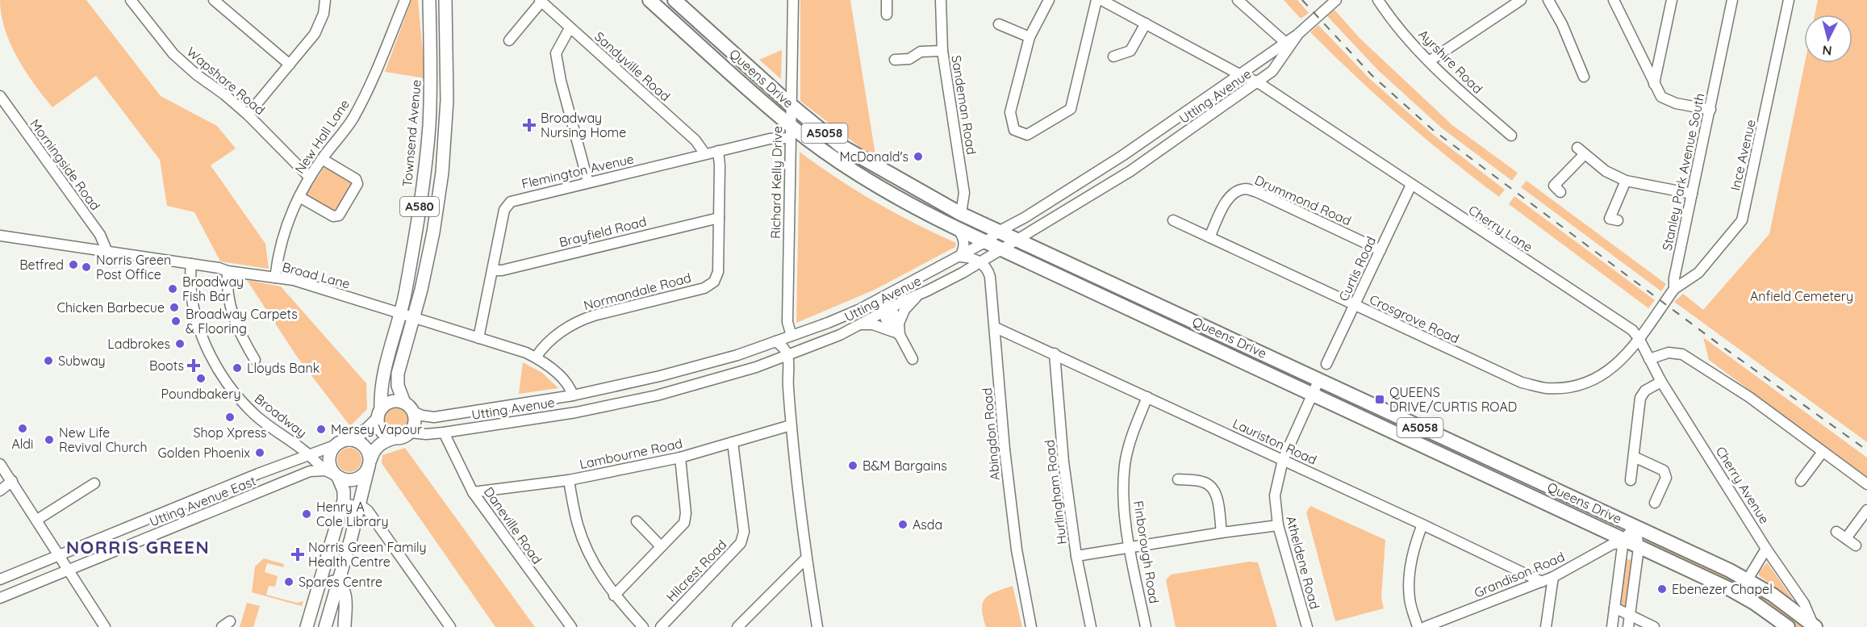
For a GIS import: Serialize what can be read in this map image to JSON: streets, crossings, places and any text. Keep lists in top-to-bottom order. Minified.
{"streets":{"highway":["Queens Drive","A5058"],"main road":["Townsend Avenue","A580"],"street":["Ayrshire Road","Sandyville Road","Wapshare Road","Utting Avenue","Sandeman Road","New Hall Lane","Ince Avenue","Morningside Road","Flemington Avenue","Stanley Park Avenue South","Richard Kelly Drive","Drummond Road","Cherry Lane","Brayfield Road","Curtis Road","Broad Lane","Normandale Road","Crosgrove Road","Broadway","Abingdon Road","Lauriston Road","Lambourne Road","Cherry Avenue","Hurlingham Road","Utting Avenue East","Daneville Road","Finborough Road","Atheldene Road","Hilcrest Road","Grandison Road"]},"crossings":[["Sandyville Road","Flemington Avenue"],["Queens Drive","Utting Avenue"],["Queens Drive","Sandeman Road"],["Queens Drive","Flemington Avenue"],["Queens Drive","Richard Kelly Drive"],["Queens Drive","Cherry Avenue"],["Queens Drive","Atheldene Road"],["Queens Drive","Grandison Road"],["Wapshare Road","New Hall Lane"],["Utting Avenue","Townsend Avenue"],["Utting Avenue","Richard Kelly Drive"],["Utting Avenue","A580"],["Utting Avenue","Cherry Lane"],["Utting Avenue","Broad Lane"],["Utting Avenue","Abingdon Road"],["Utting Avenue","Daneville Road"],["Townsend Avenue","A580"],["Townsend Avenue","Broad Lane"],["New Hall Lane","Broad Lane"],["Ince Avenue","Stanley Park Avenue South"],["Morningside Road","Broad Lane"],["Flemington Avenue","Richard Kelly Drive"],["Flemington Avenue","Brayfield Road"],["Flemington Avenue","Broad Lane"],["Flemington Avenue","Normandale Road"],["Stanley Park Avenue South","Cherry Lane"],["Stanley Park Avenue South","Crosgrove Road"],["Drummond Road","Curtis Road"],["Drummond Road","Crosgrove Road"],["A580","Broad Lane"],["Cherry Lane","Curtis Road"],["Cherry Lane","Crosgrove Road"],["Cherry Lane","Cherry Avenue"],["Brayfield Road","Normandale Road"],["Curtis Road","Crosgrove Road"],["Broad Lane","Normandale Road"],["Broad Lane","Broadway"],["Broadway","Utting Avenue East"],["Abingdon Road","Lauriston Road"],["Lauriston Road","Hurlingham Road"],["Lauriston Road","Finborough Road"],["Lauriston Road","Atheldene Road"],["Lauriston Road","Grandison Road"],["Lambourne Road","Daneville Road"],["Lambourne Road","Hilcrest Road"]],"districts":["NORRIS GREEN"],"parks":["Anfield Cemetery"],"places":{"health":["Broadway Nursing Home","Boots","Norris Green Family Health Centre"],"other":["McDonald's","Betfred","Norris Green Post Office","Broadway Fish Bar","Chicken Barbecue","Broadway Carpets & Flooring","Ladbrokes","Subway","Lloyds Bank","Poundbakery","Shop Xpress","Aldi","Mersey Vapour","New Life Revival Church","Golden Phoenix","B&M Bargains","Henry A Cole Library","Asda","Spares Centre","Ebenezer Chapel"],"transit":["QUEENS DRIVE/CURTIS ROAD"]},"north":"bottom"}
